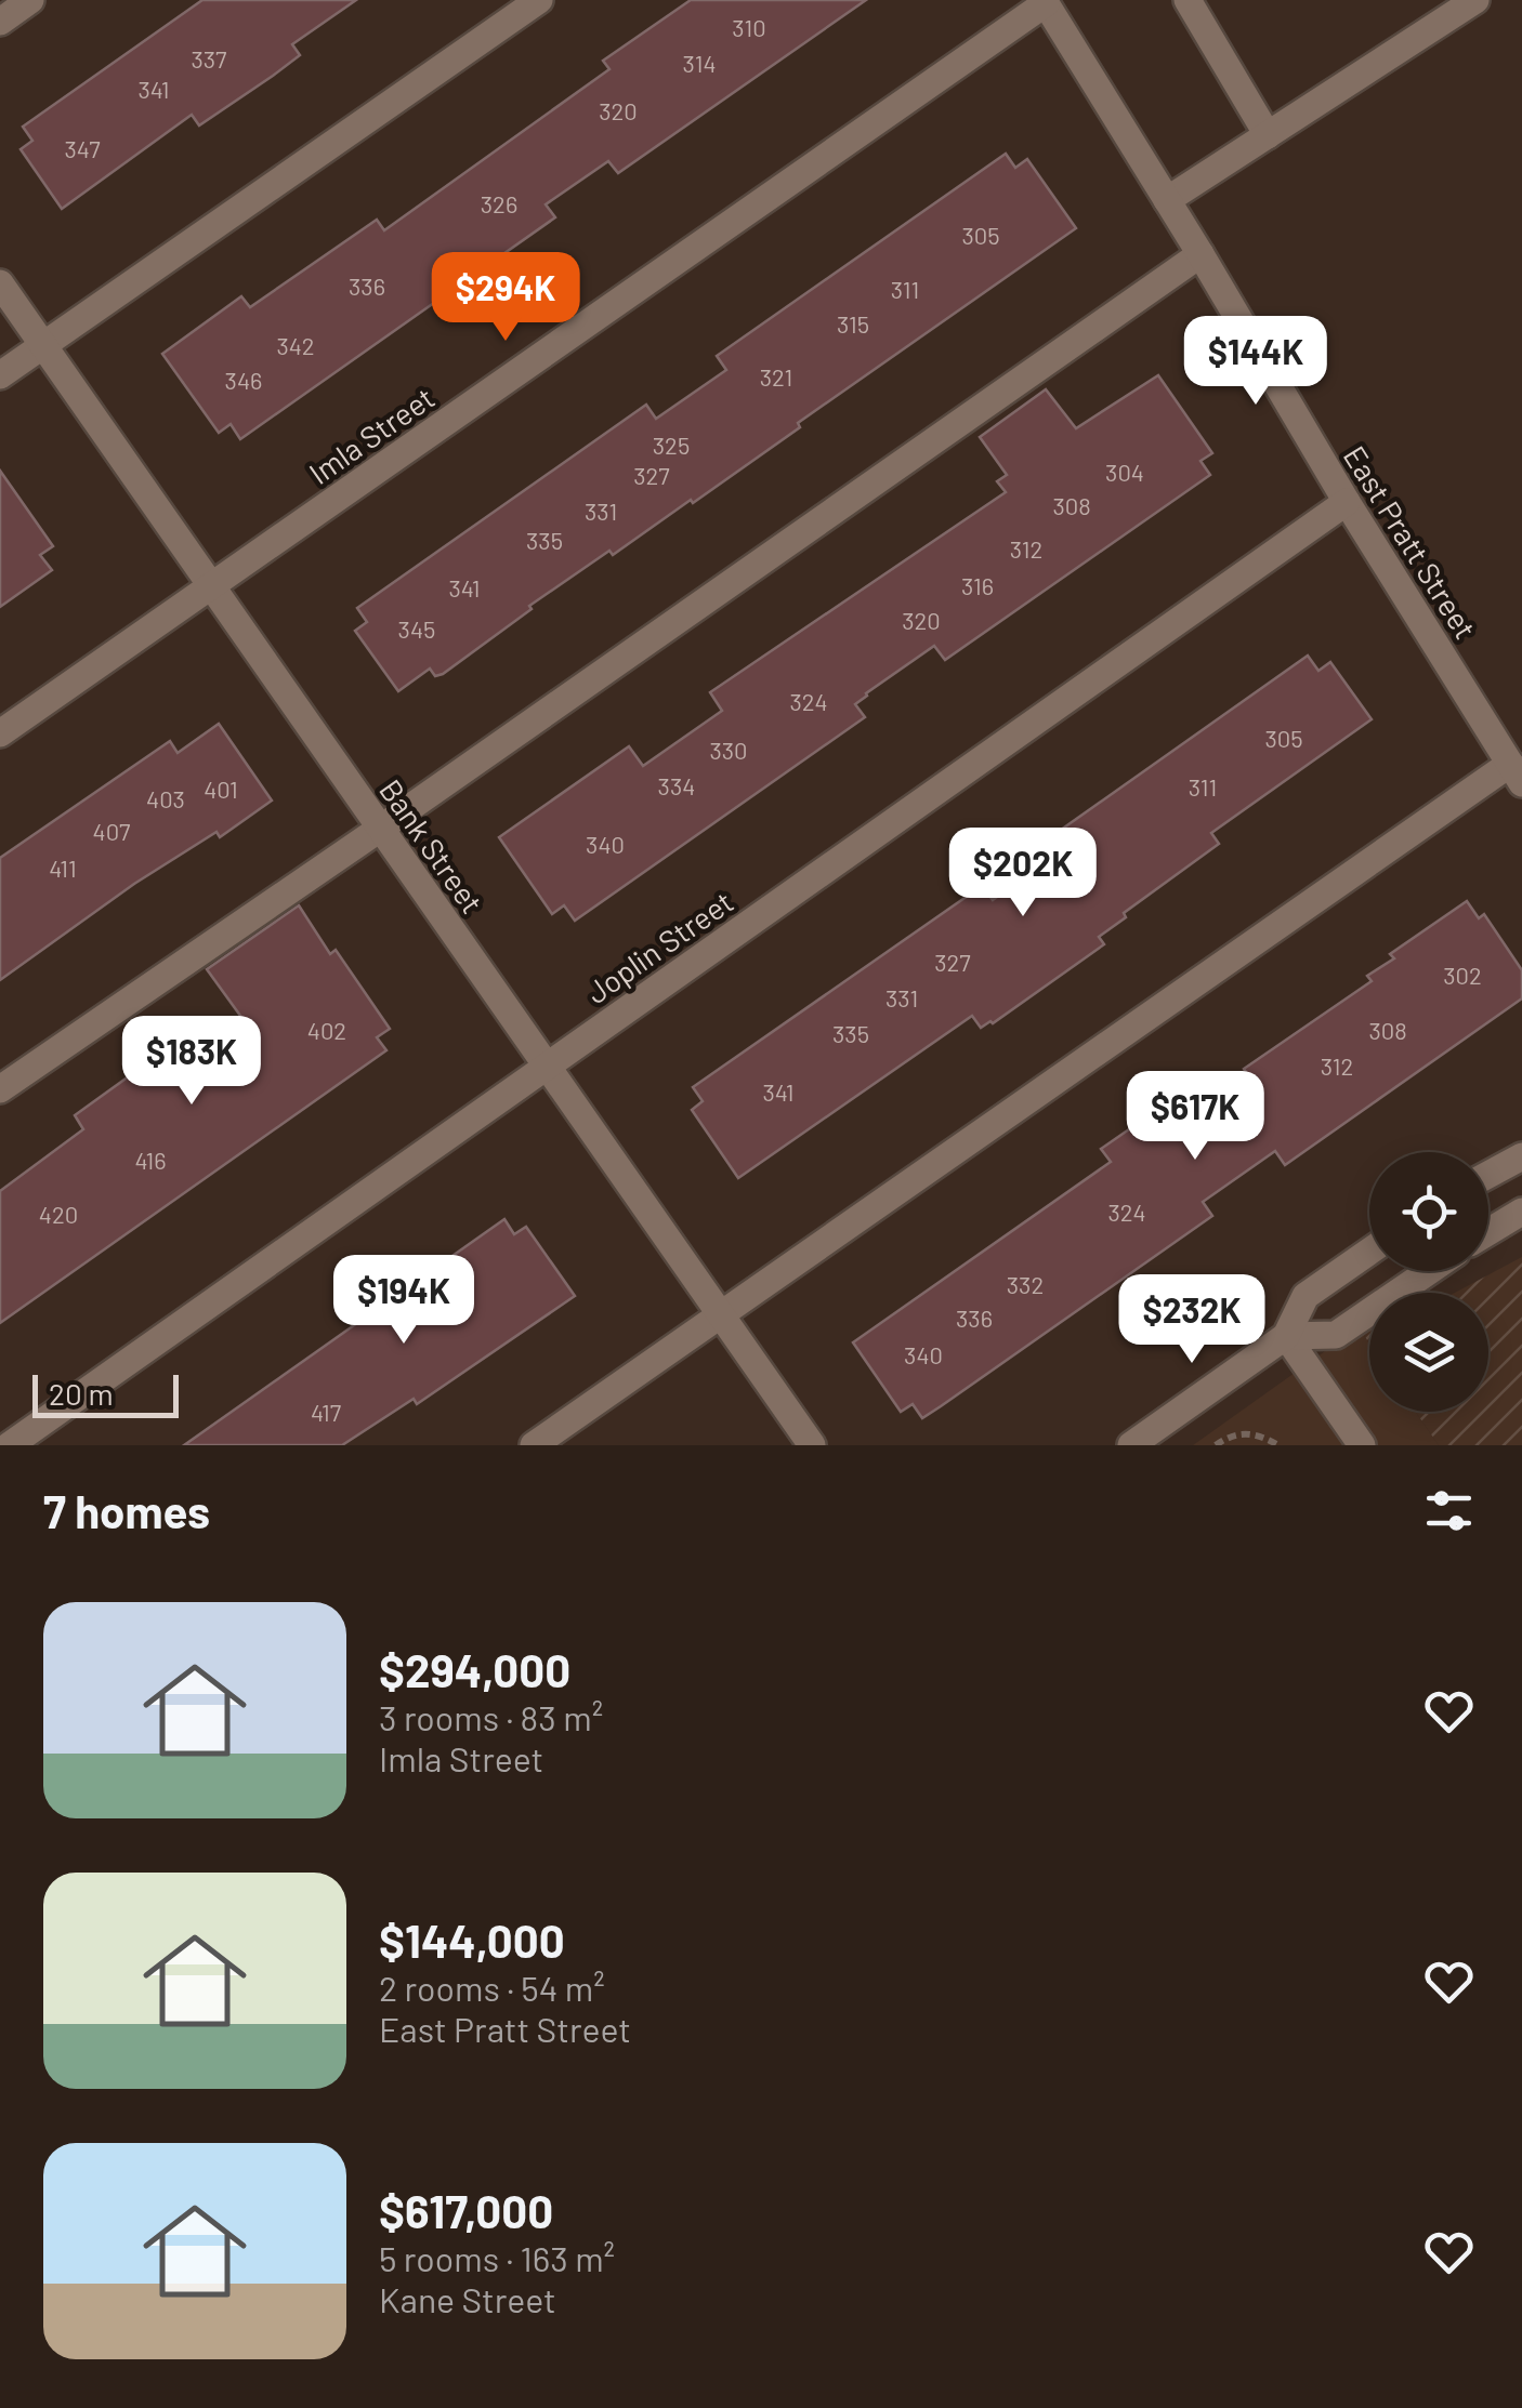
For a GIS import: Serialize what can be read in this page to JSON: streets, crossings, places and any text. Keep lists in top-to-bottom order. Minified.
{"streets":{"street":["Imla Street","East Pratt Street","Bank Street","Joplin Street"]},"crossings":[["Imla Street","East Pratt Street"],["Imla Street","Bank Street"],["East Pratt Street","Joplin Street"],["Bank Street","Joplin Street"]],"house_numbers":["310","337","314","341","320","347","326","305","336","311","315","342","321","346","325","304","327","308","331","335","312","316","341","320","345","324","305","330","334","311","401","403","407","340","411","327","302","331","402","308","335","312","341","416","324","420","332","336","340","417"],"scale_bar":"20 m","page":{"price":["$294K","$144K","$202K","$183K","$617K","$194K","$232K"],"scale":"20 m","heading":"7 homes","list":[{"name":"$294,000","note":"3 rooms · 83 m² · Imla Street"},{"name":"$144,000","note":"2 rooms · 54 m² · East Pratt Street"},{"name":"$617,000","note":"5 rooms · 163 m² · Kane Street"}]}}
